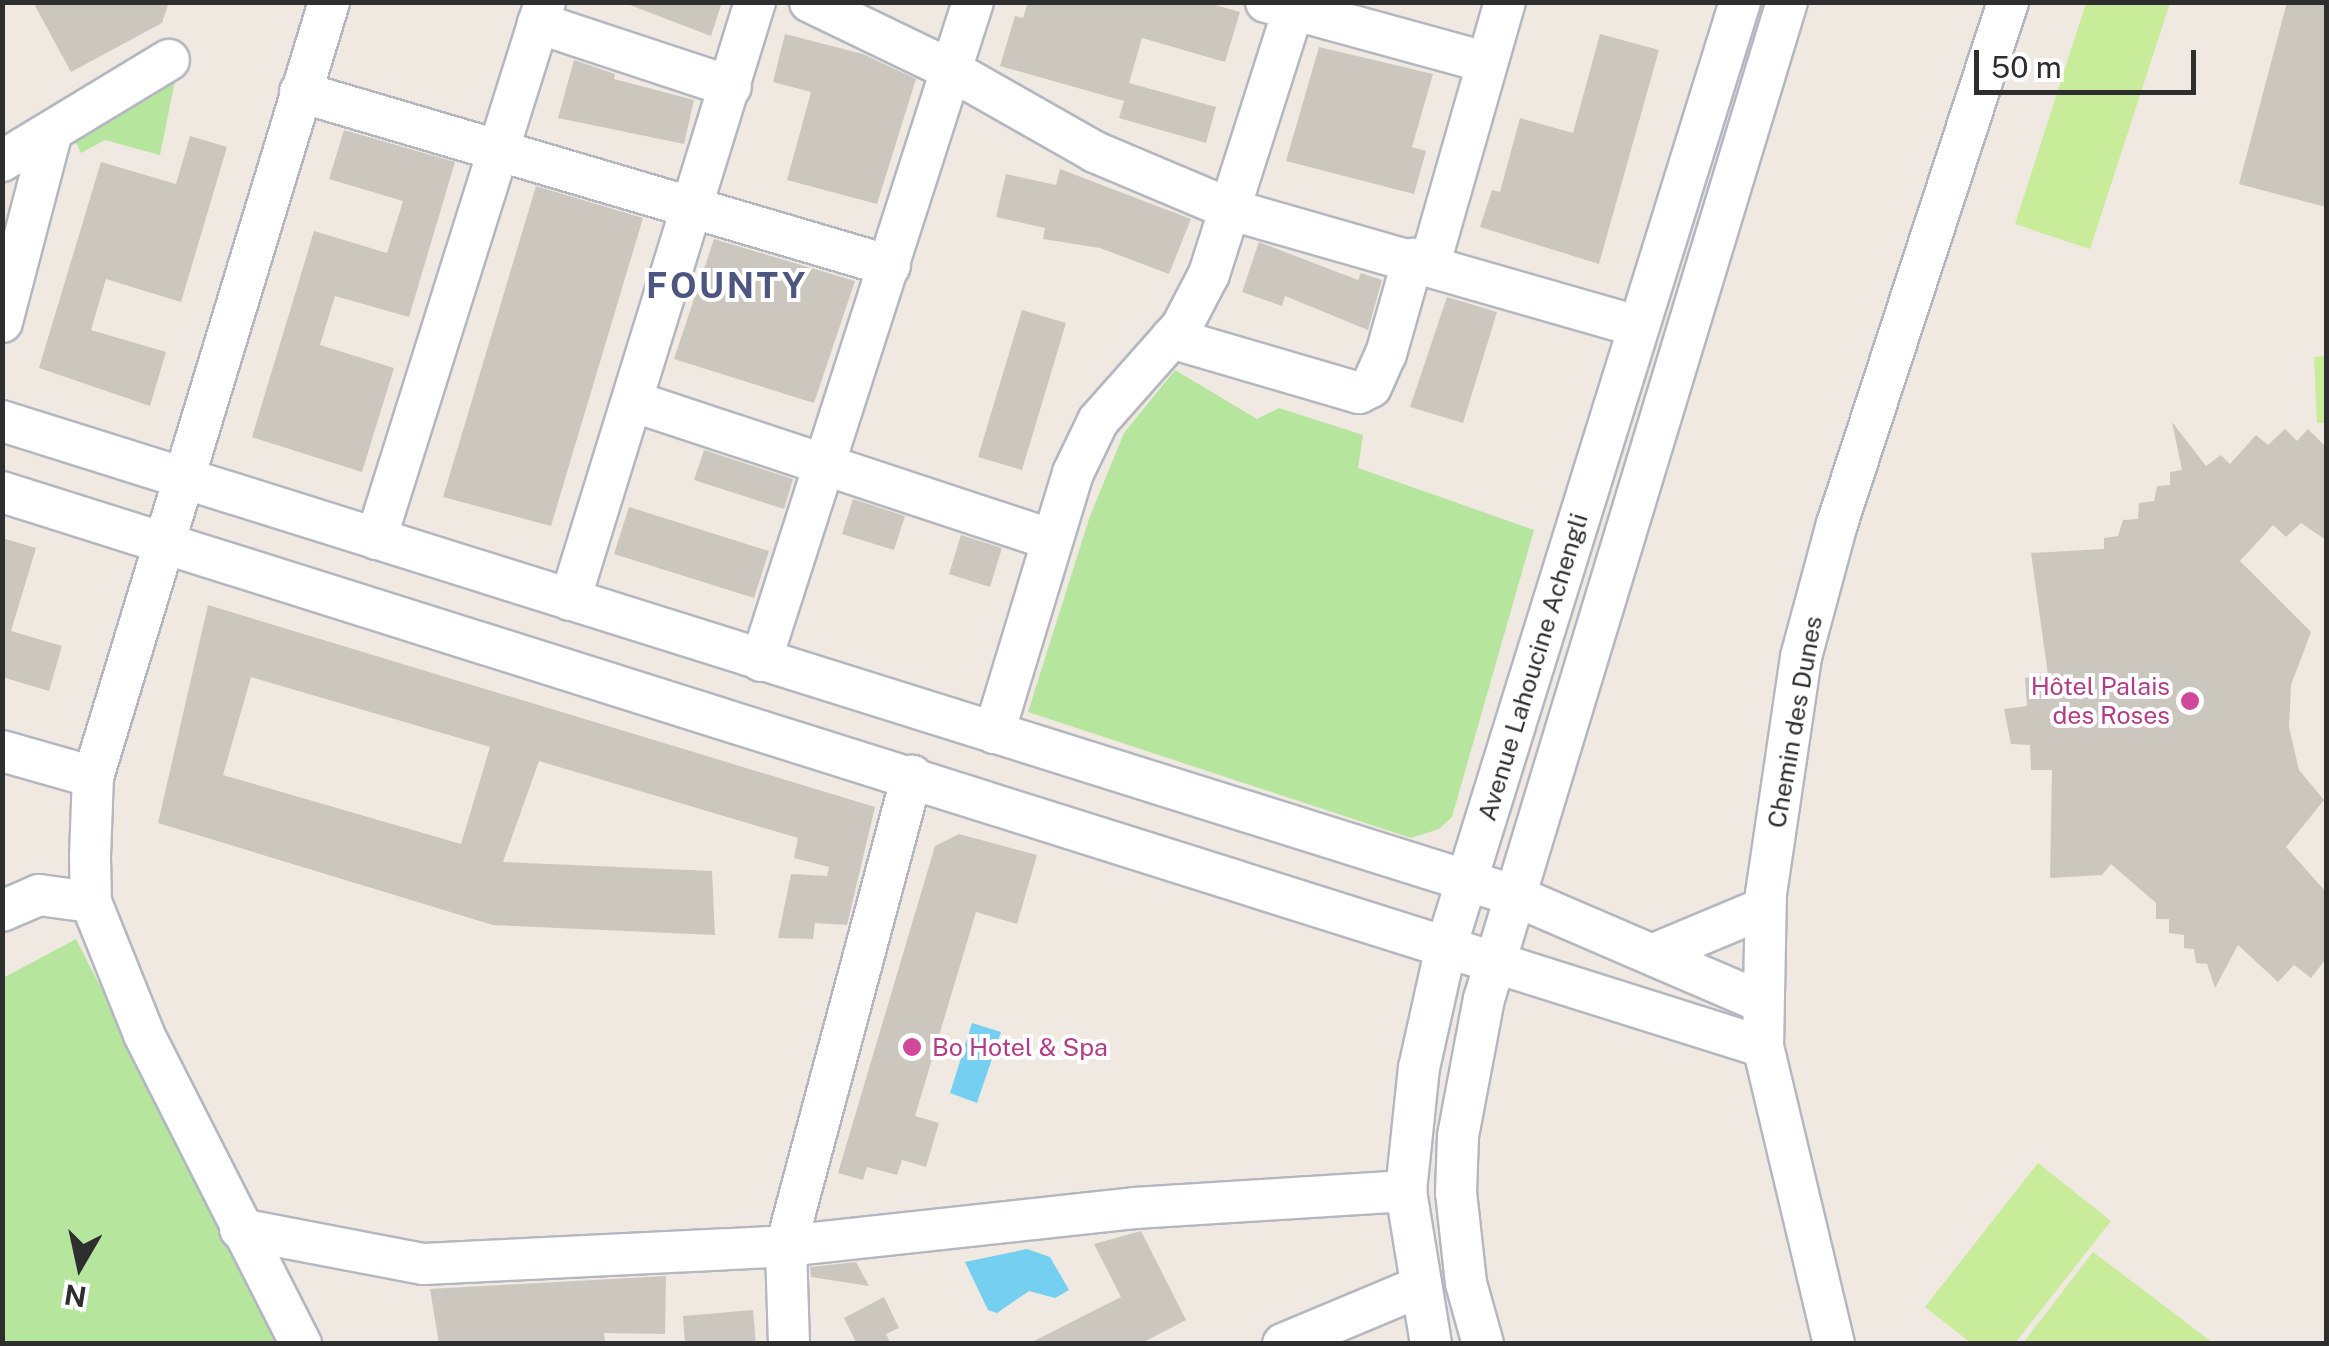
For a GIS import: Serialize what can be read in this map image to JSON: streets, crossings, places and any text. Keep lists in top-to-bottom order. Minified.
{"streets":{"street":["Avenue Lahoucine Achengli","Chemin des Dunes"]},"districts":["FOUNTY"],"places":["Hôtel Palais des Roses","Bo Hotel & Spa"],"scale_bar":"50 m","north":"bottom"}
